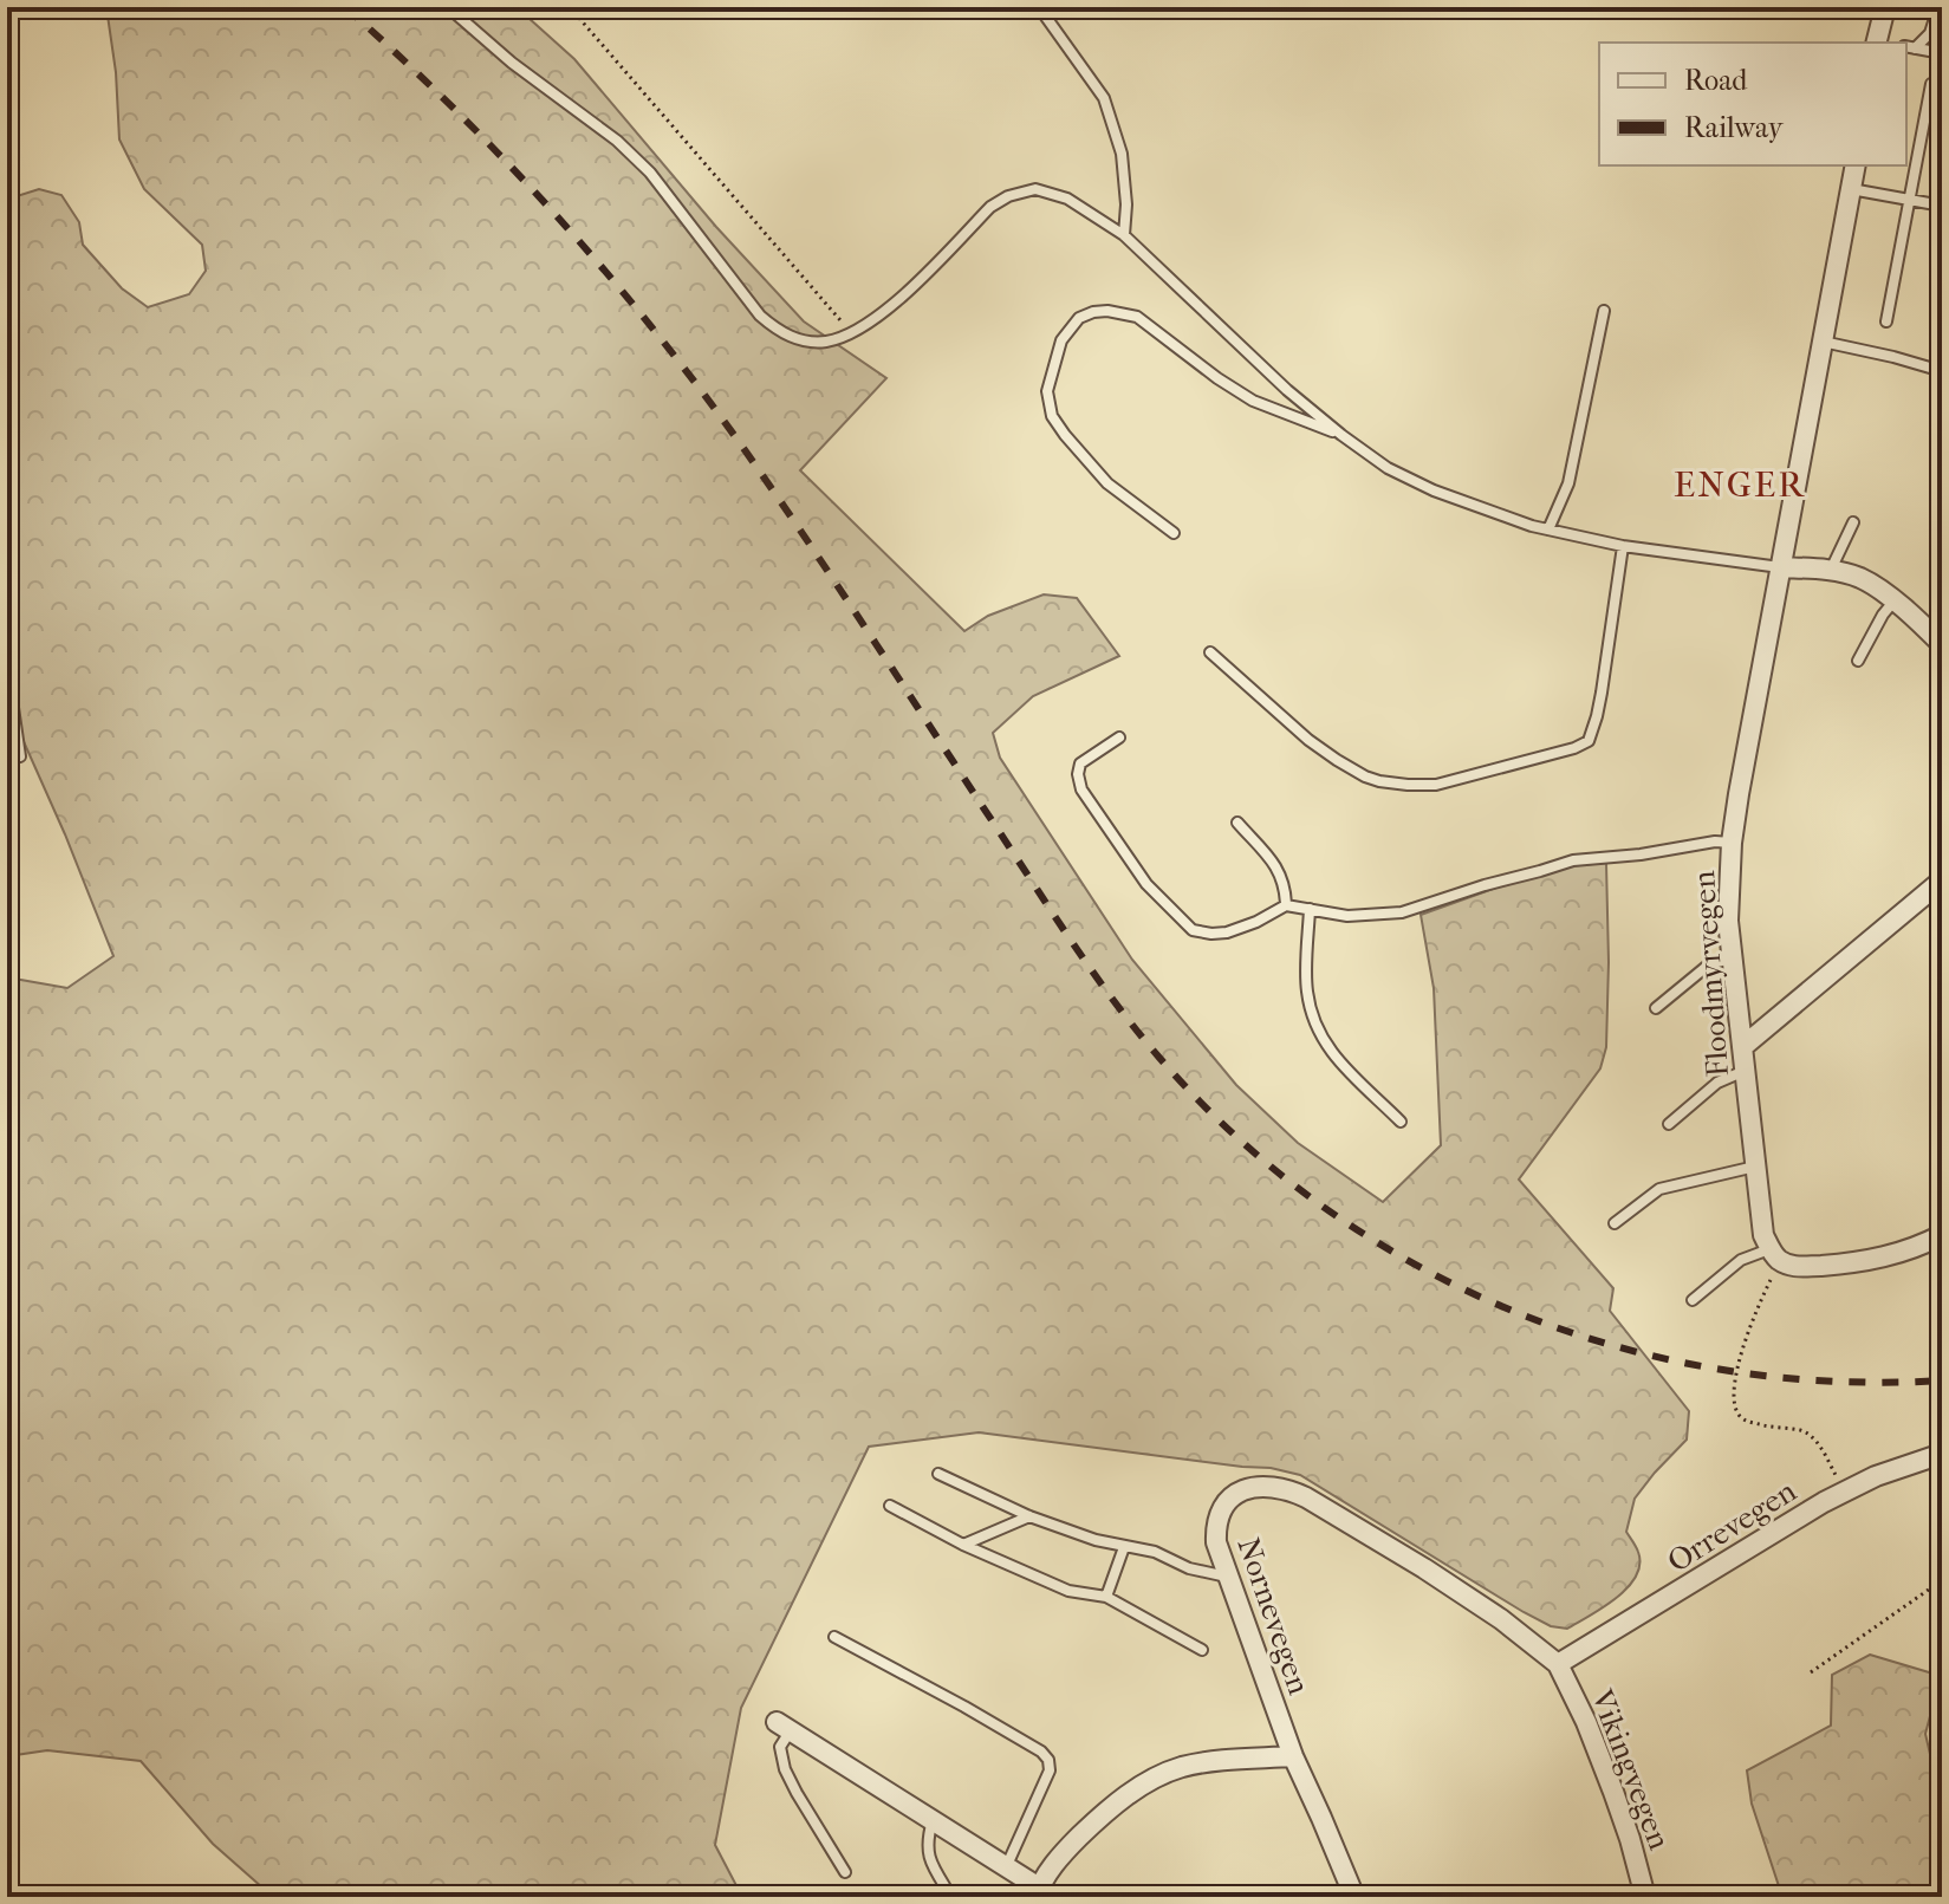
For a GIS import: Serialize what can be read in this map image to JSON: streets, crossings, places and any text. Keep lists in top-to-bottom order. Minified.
{"streets":{"street":["Floodmyrvegen","Orrevegen","Nornevegen","Vikingvegen"]},"crossings":[["Orrevegen","Nornevegen"],["Orrevegen","Vikingvegen"],["Nornevegen","Vikingvegen"]],"districts":["ENGER"],"legend":["Road","Railway"]}
